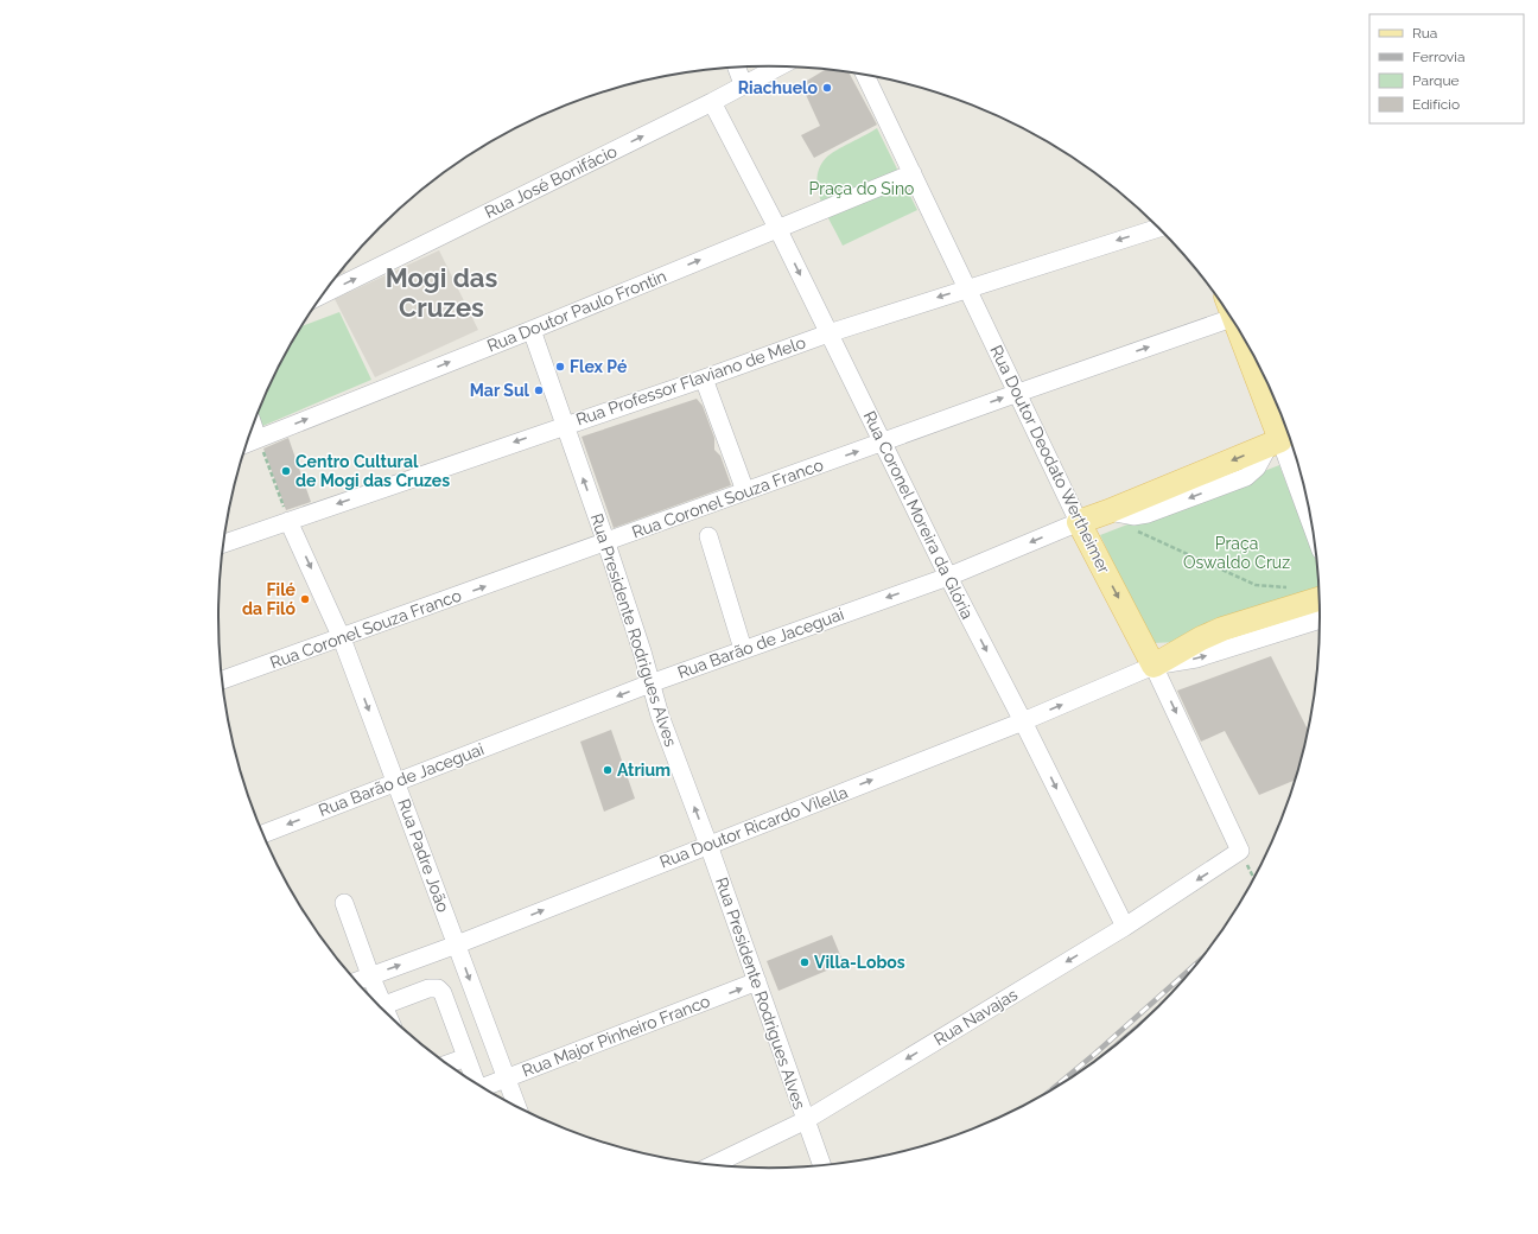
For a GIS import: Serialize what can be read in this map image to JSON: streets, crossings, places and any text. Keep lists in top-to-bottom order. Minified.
{"streets":{"main road":["Rua Doutor Deodato Wertheimer"],"street":["Rua José Bonifácio","Rua Doutor Paulo Frontin","Rua Professor Flaviano de Melo","Rua Coronel Souza Franco","Rua Coronel Moreira da Glória","Rua Presidente Rodrigues Alves","Rua Barão de Jaceguai","Rua Doutor Ricardo Vilella","Rua Padre João","Rua Navajas","Rua Major Pinheiro Franco"]},"crossings":[["Rua José Bonifácio","Rua Coronel Moreira da Glória"],["Rua Doutor Paulo Frontin","Rua Doutor Deodato Wertheimer"],["Rua Doutor Paulo Frontin","Rua Coronel Moreira da Glória"],["Rua Doutor Paulo Frontin","Rua Presidente Rodrigues Alves"],["Rua Professor Flaviano de Melo","Rua Doutor Deodato Wertheimer"],["Rua Professor Flaviano de Melo","Rua Coronel Moreira da Glória"],["Rua Professor Flaviano de Melo","Rua Presidente Rodrigues Alves"],["Rua Professor Flaviano de Melo","Rua Padre João"],["Rua Doutor Deodato Wertheimer","Rua Coronel Souza Franco"],["Rua Doutor Deodato Wertheimer","Rua Barão de Jaceguai"],["Rua Doutor Deodato Wertheimer","Rua Doutor Ricardo Vilella"],["Rua Doutor Deodato Wertheimer","Rua Navajas"],["Rua Coronel Souza Franco","Rua Coronel Moreira da Glória"],["Rua Coronel Souza Franco","Rua Presidente Rodrigues Alves"],["Rua Coronel Souza Franco","Rua Padre João"],["Rua Coronel Moreira da Glória","Rua Barão de Jaceguai"],["Rua Coronel Moreira da Glória","Rua Doutor Ricardo Vilella"],["Rua Coronel Moreira da Glória","Rua Navajas"],["Rua Presidente Rodrigues Alves","Rua Barão de Jaceguai"],["Rua Presidente Rodrigues Alves","Rua Doutor Ricardo Vilella"],["Rua Presidente Rodrigues Alves","Rua Navajas"],["Rua Presidente Rodrigues Alves","Rua Major Pinheiro Franco"],["Rua Barão de Jaceguai","Rua Padre João"],["Rua Doutor Ricardo Vilella","Rua Padre João"],["Rua Padre João","Rua Major Pinheiro Franco"]],"one_way":["Rua José Bonifácio","Rua Doutor Paulo Frontin","Rua Professor Flaviano de Melo","Rua Doutor Deodato Wertheimer","Rua Coronel Souza Franco","Rua Coronel Moreira da Glória","Rua Barão de Jaceguai","Rua Doutor Ricardo Vilella","Rua Padre João","Rua Navajas","Rua Major Pinheiro Franco"],"districts":["Mogi das Cruzes"],"parks":["Praça do Sino","Praça Oswaldo Cruz"],"places":["Riachuelo","Flex Pé","Mar Sul","Centro Cultural de Mogi das Cruzes","Filé da Filó","Atrium","Villa-Lobos"],"legend":["Rua","Ferrovia","Parque","Edifício"]}
